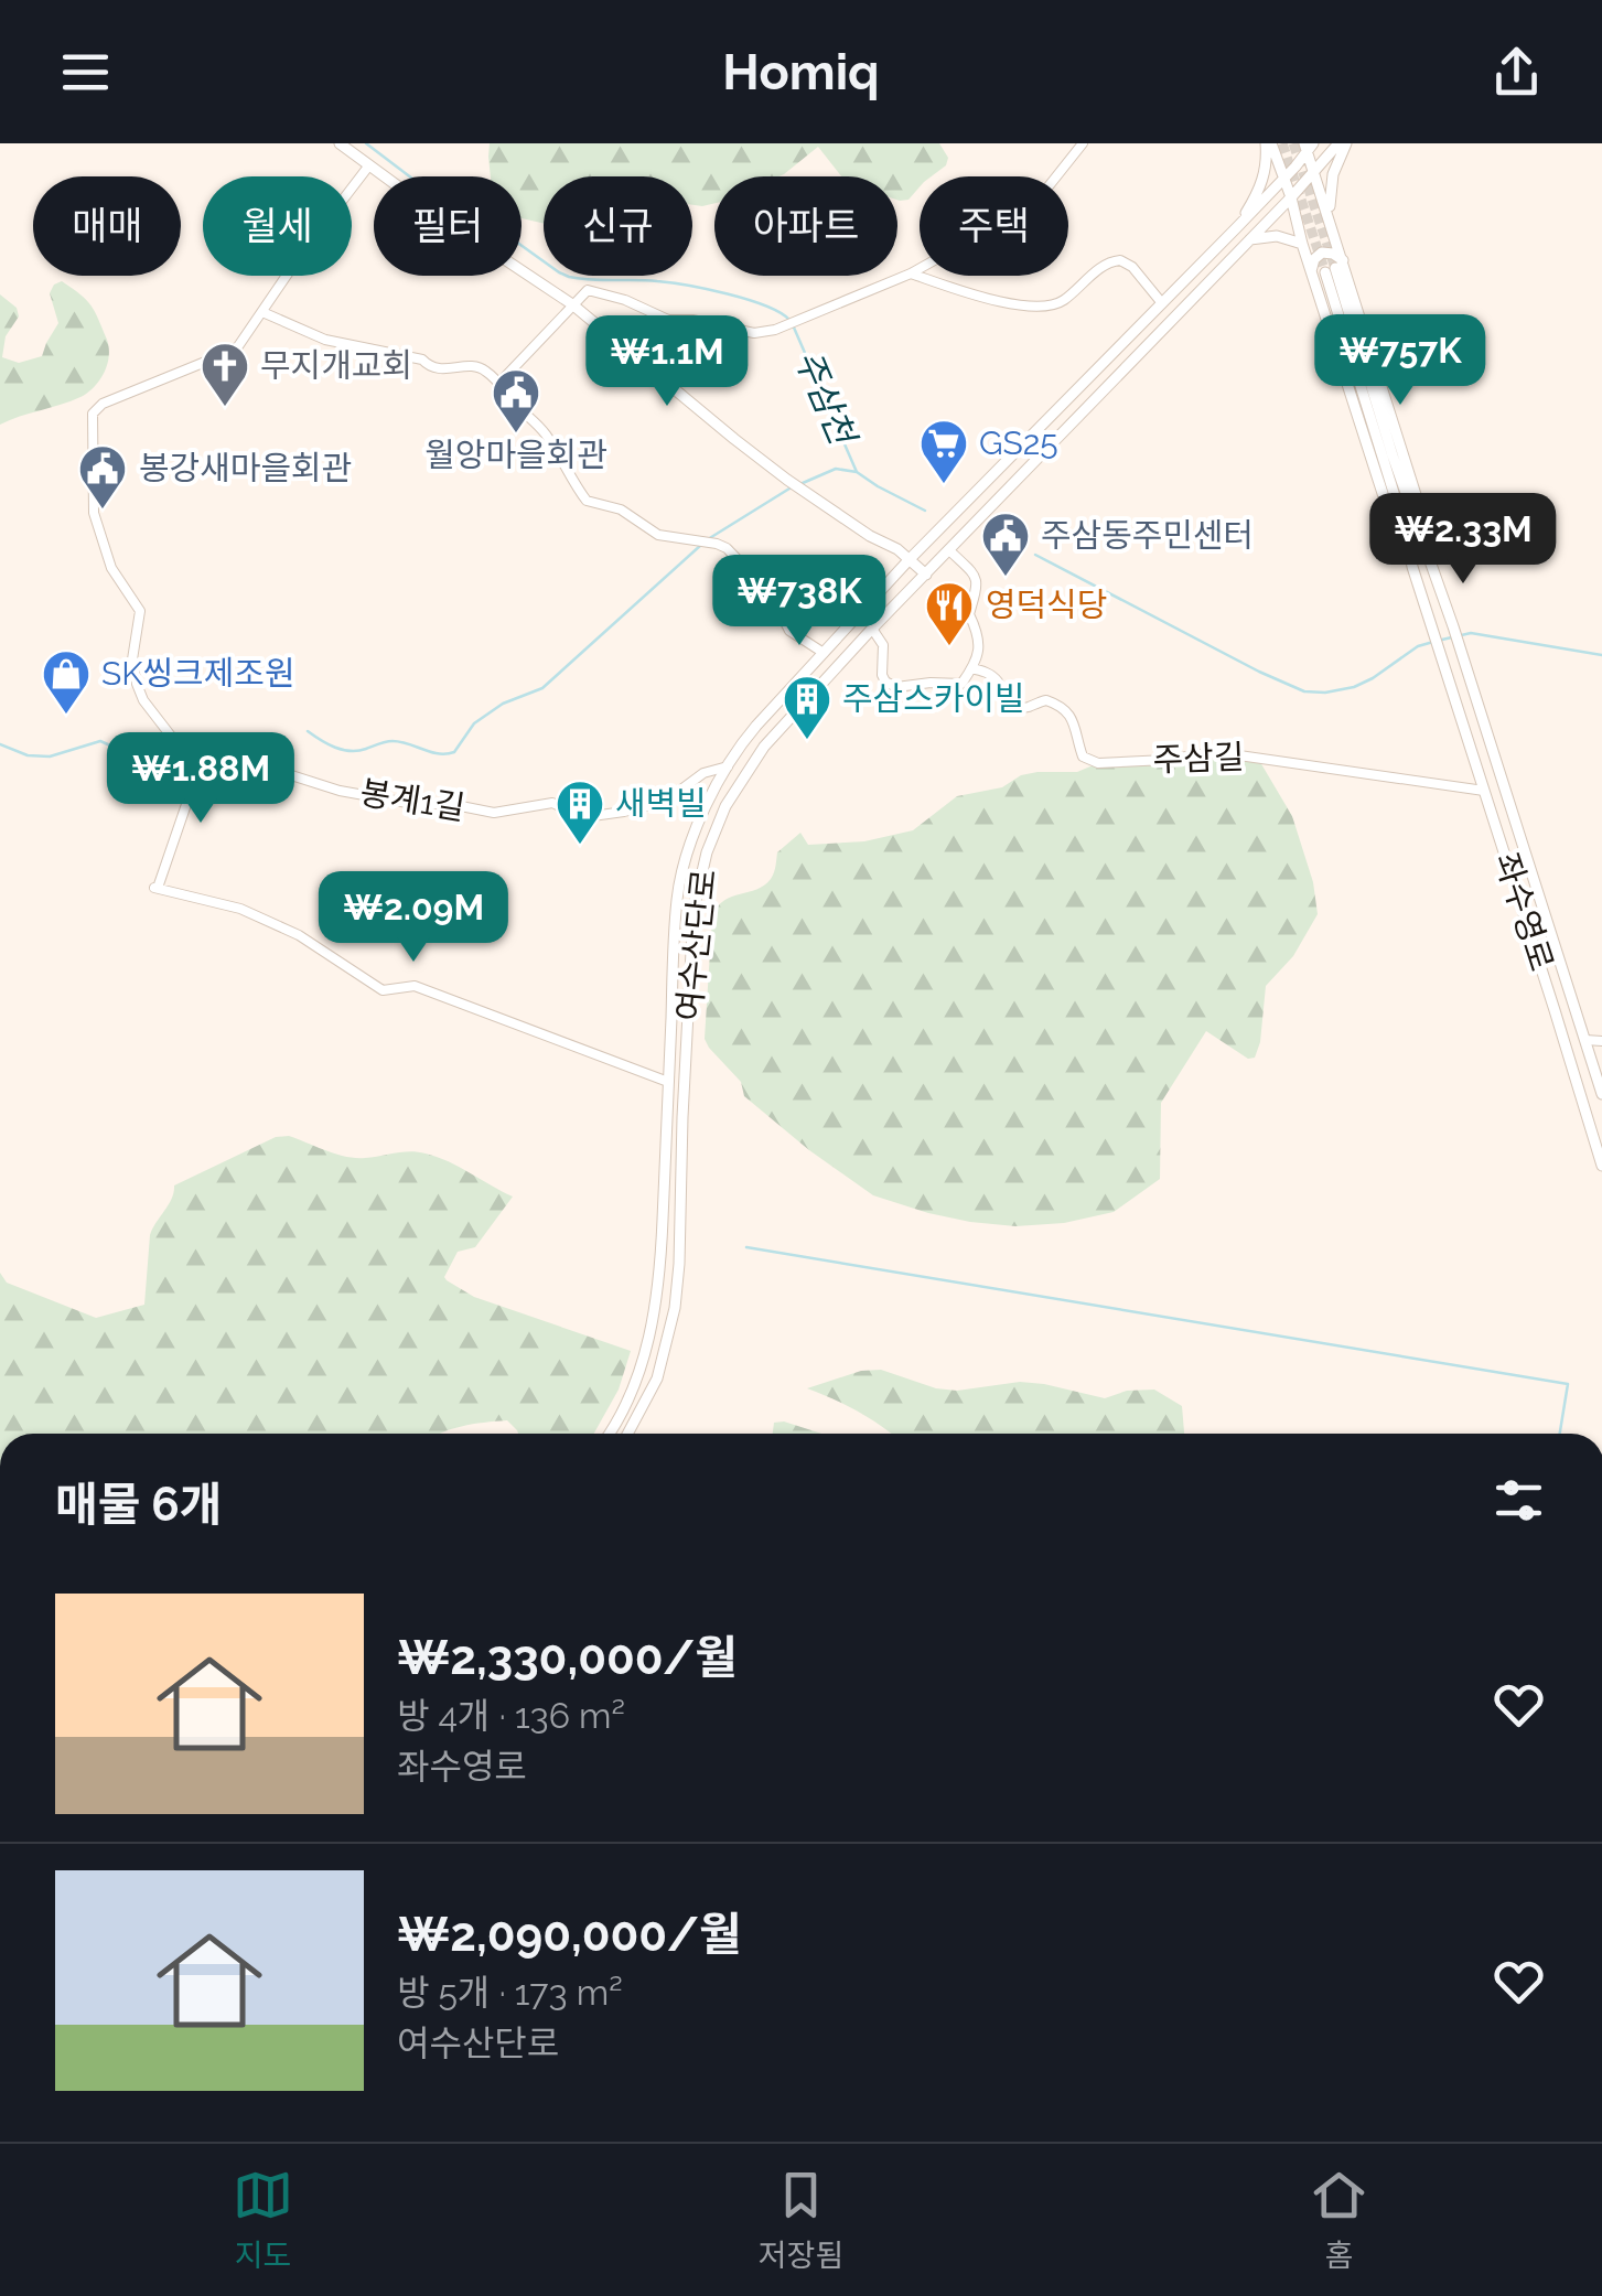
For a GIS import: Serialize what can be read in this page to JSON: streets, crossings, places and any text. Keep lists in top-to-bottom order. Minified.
{"streets":{"street":["주삼길","봉계1길","좌수영로","여수산단로"]},"crossings":[["주삼길","좌수영로"],["봉계1길","여수산단로"]],"water":["주삼천"],"places":{"church":["무지개교회"],"public building":["월앙마을회관","봉강새마을회관","주삼동주민센터"],"supermarket":["GS25"],"restaurant":["영덕식당"],"shop":["SK씽크제조원"],"building":["주삼스카이빌","새벽빌"]},"page":{"header":"Homiq","chip":["매매","월세","필터","신규","아파트","주택"],"price":["₩757K","₩1.1M","₩2.33M","₩738K","₩1.88M","₩2.09M"],"heading":"매물 6개","list":[{"name":"₩2,330,000/월","note":"방 4개 · 136 m² · 좌수영로"},{"name":"₩2,090,000/월","note":"방 5개 · 173 m² · 여수산단로"}],"tabs":["지도","저장됨","홈"]}}
